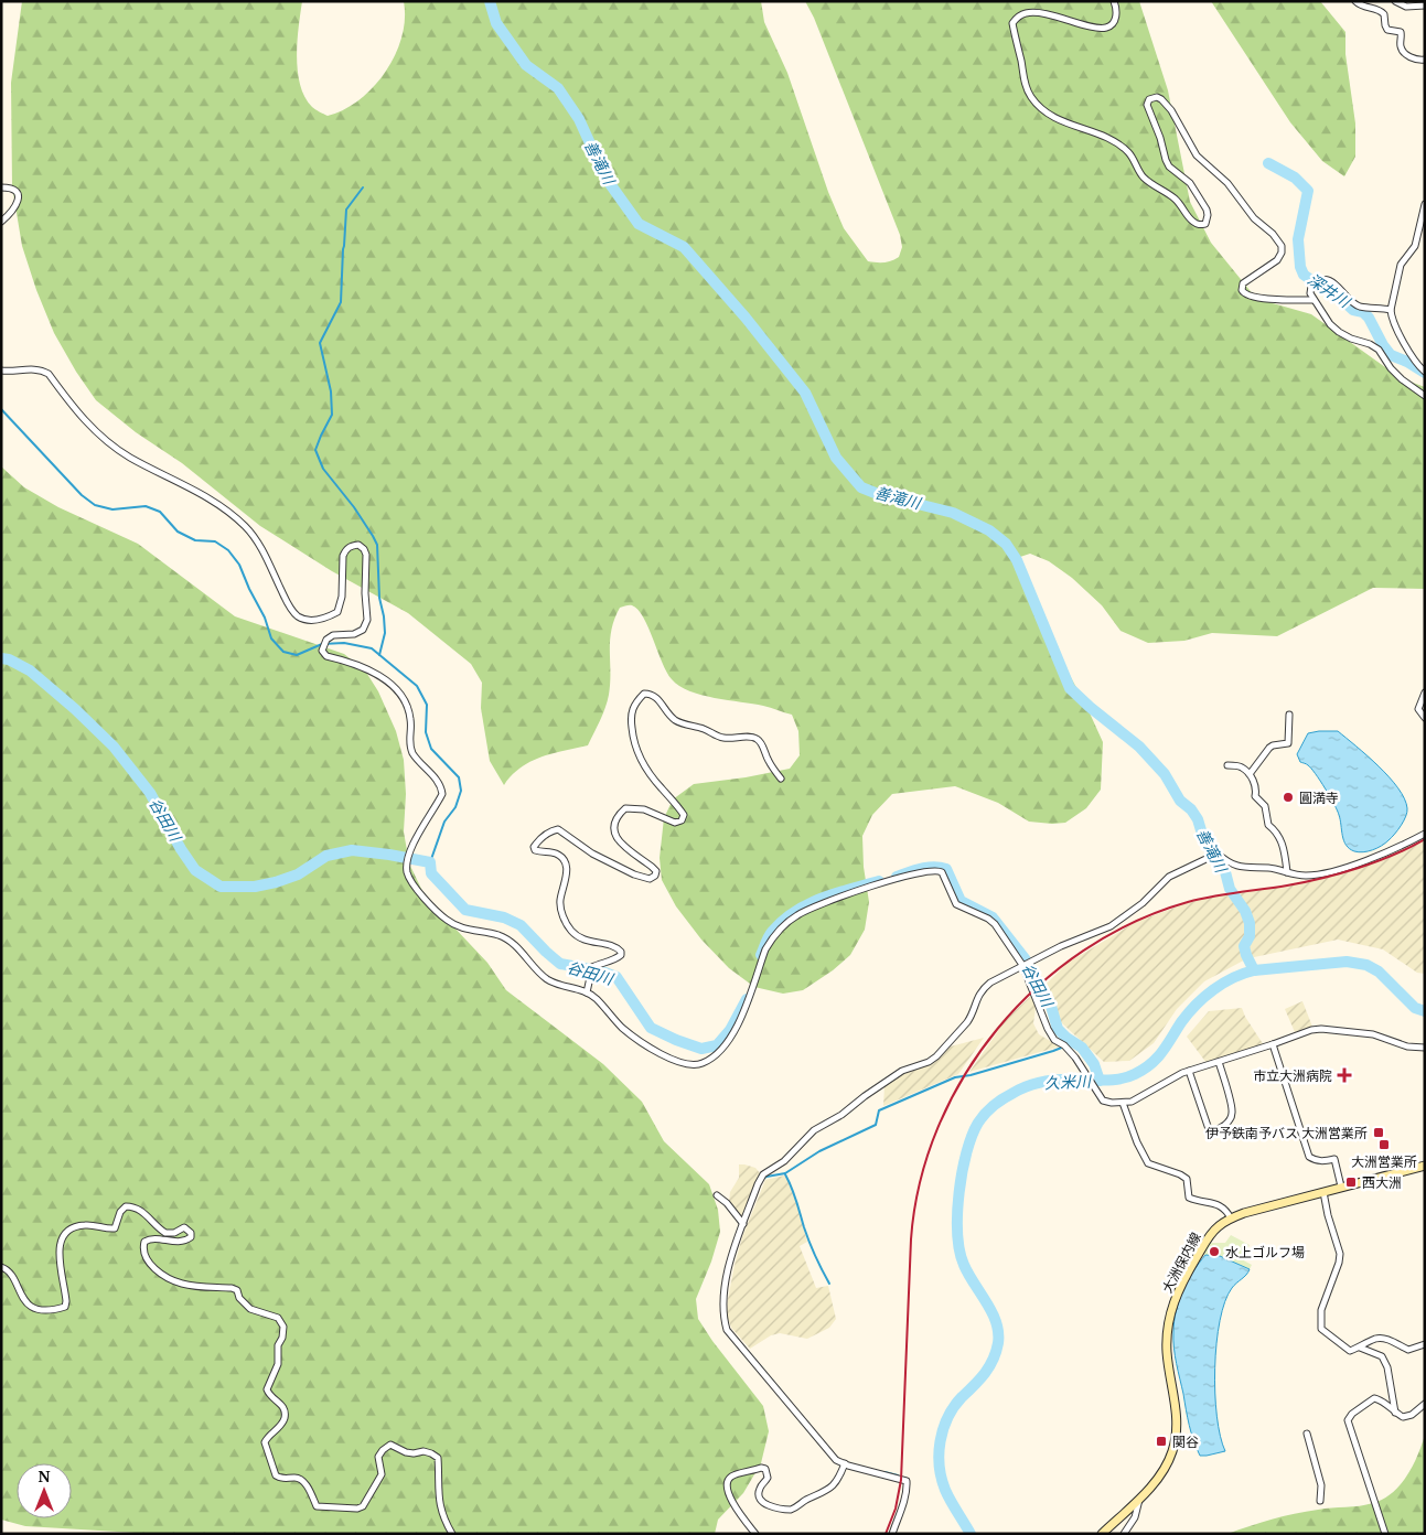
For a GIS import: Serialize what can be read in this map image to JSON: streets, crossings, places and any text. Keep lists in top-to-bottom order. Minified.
{"streets":{"main road":["大洲保内線"]},"water":["善滝川","深井川","谷田川","久米川"],"places":{"other":["圓満寺","水上ゴルフ場"],"health":["市立大洲病院"],"transit":["伊予鉄南予バス 大洲営業所","大洲営業所","西大洲","関谷"]},"north":"top"}
